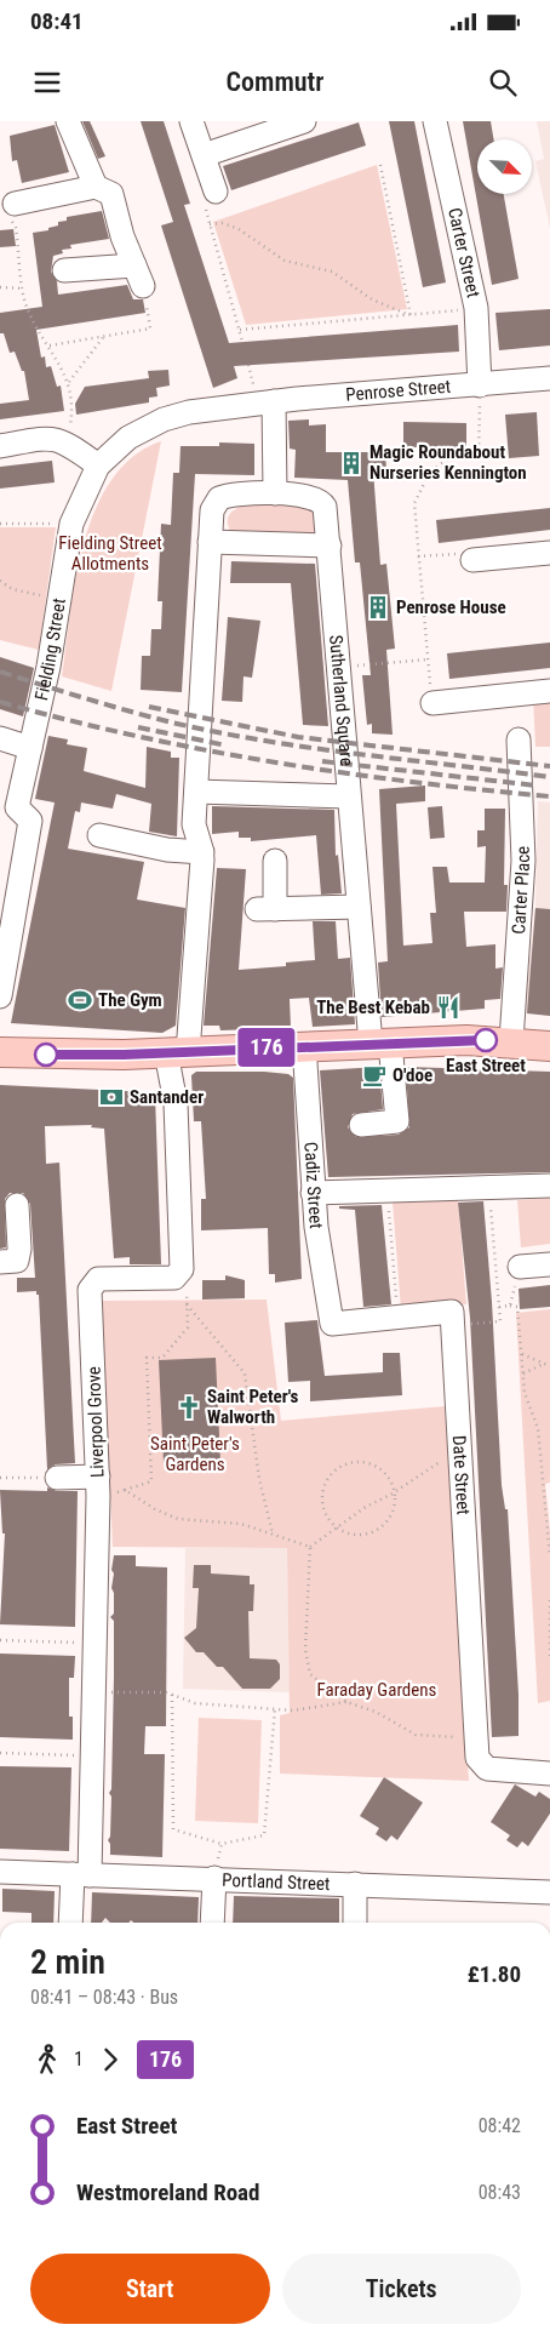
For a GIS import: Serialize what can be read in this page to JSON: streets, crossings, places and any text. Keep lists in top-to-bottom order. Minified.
{"streets":{"street":["Carter Street","Penrose Street","Fielding Street","Sutherland Square","Carter Place","Cadiz Street","Liverpool Grove","Date Street","Portland Street"]},"crossings":[["Carter Street","Penrose Street"],["Penrose Street","Fielding Street"],["Liverpool Grove","Portland Street"]],"parks":["Fielding Street Allotments","Saint Peter's Gardens","Faraday Gardens"],"places":{"building":["Magic Roundabout Nurseries Kennington","Penrose House"],"sports":["The Gym"],"restaurant":["The Best Kebab"],"other":["East Street"],"cafe":["O'doe"],"bank":["Santander"],"church":["Saint Peter's Walworth"]},"lines":["bus line 176"],"north":"bottom right","page":{"status":"08:41","header":"Commutr","on_map":"176","heading":["2 min","08:41 – 08:43 · Bus","£1.80"],"legs":["1","176"],"list":[{"name":"East Street","value":"08:42"},{"name":"Westmoreland Road","value":"08:43"}],"buttons":["Start","Tickets"]}}
